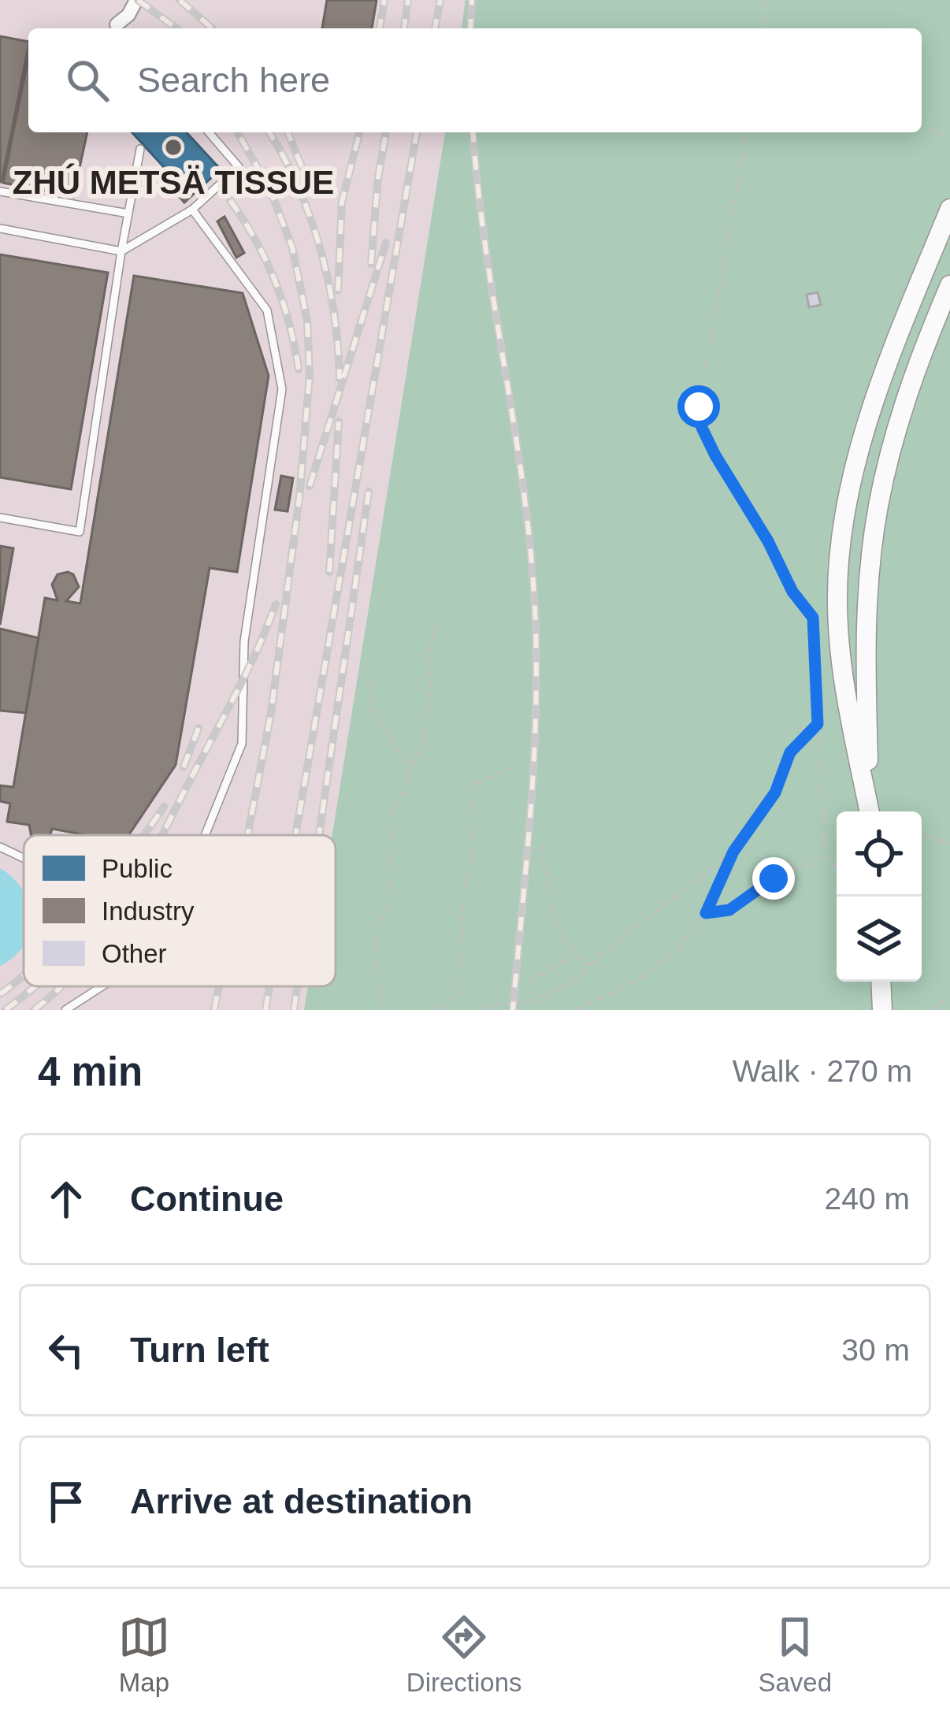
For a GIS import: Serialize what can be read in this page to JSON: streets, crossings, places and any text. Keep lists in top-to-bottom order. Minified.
{"places":["ZHÚ METSÄ TISSUE"],"legend":["Public","Industry","Other"],"page":{"search":"Search here","heading":["4 min","Walk · 270 m"],"list":[["Continue","240 m"],["Turn left","30 m"],"Arrive at destination"],"nav":["Map","Directions","Saved"]}}
